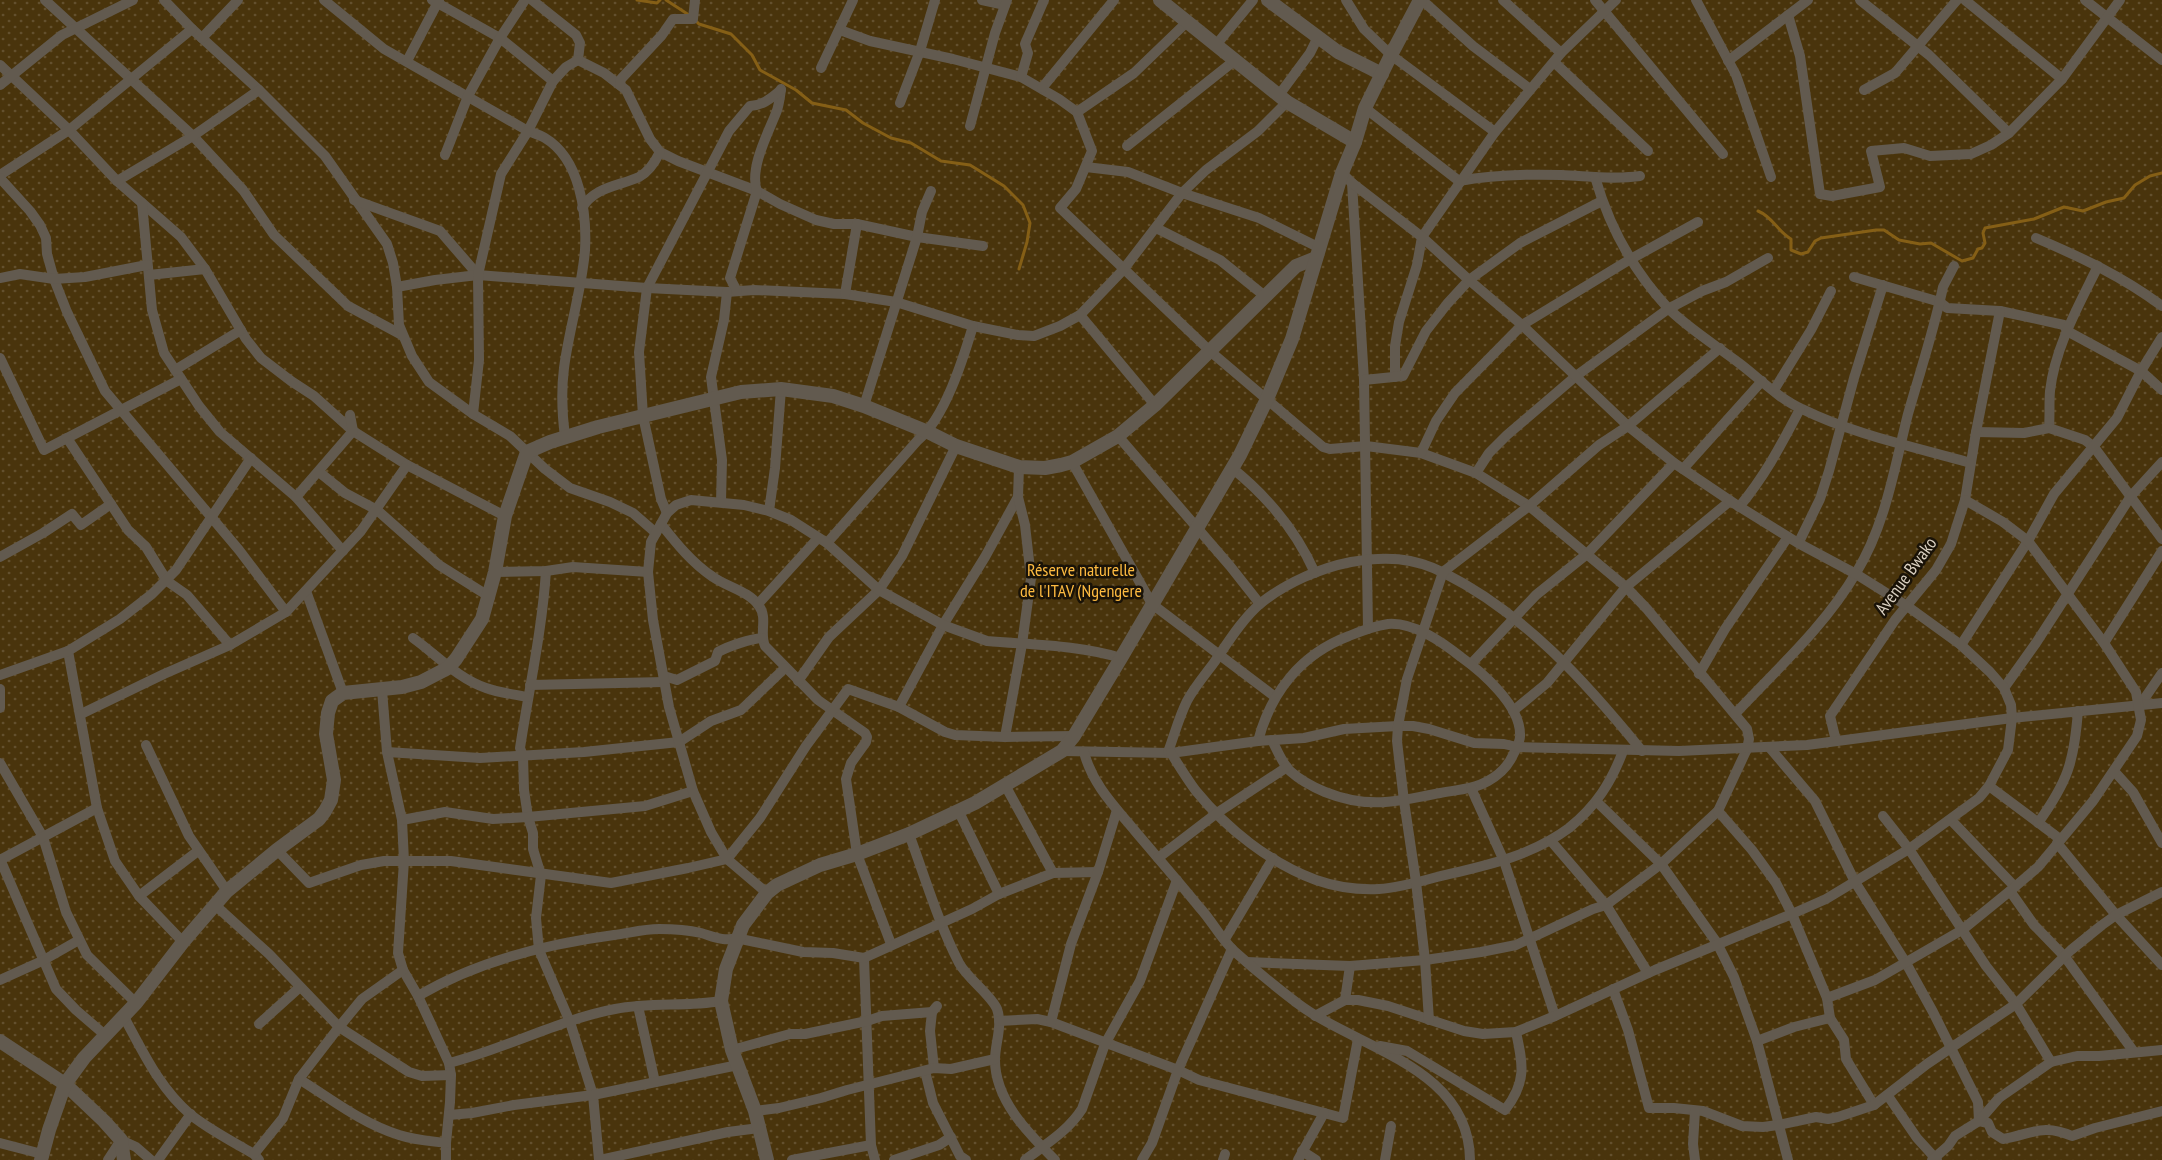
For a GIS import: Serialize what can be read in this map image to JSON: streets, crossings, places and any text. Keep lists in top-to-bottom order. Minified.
{"streets":{"street":["Avenue Bwako"]},"parks":["Réserve naturelle de l'ITAV (Ngengere"]}
